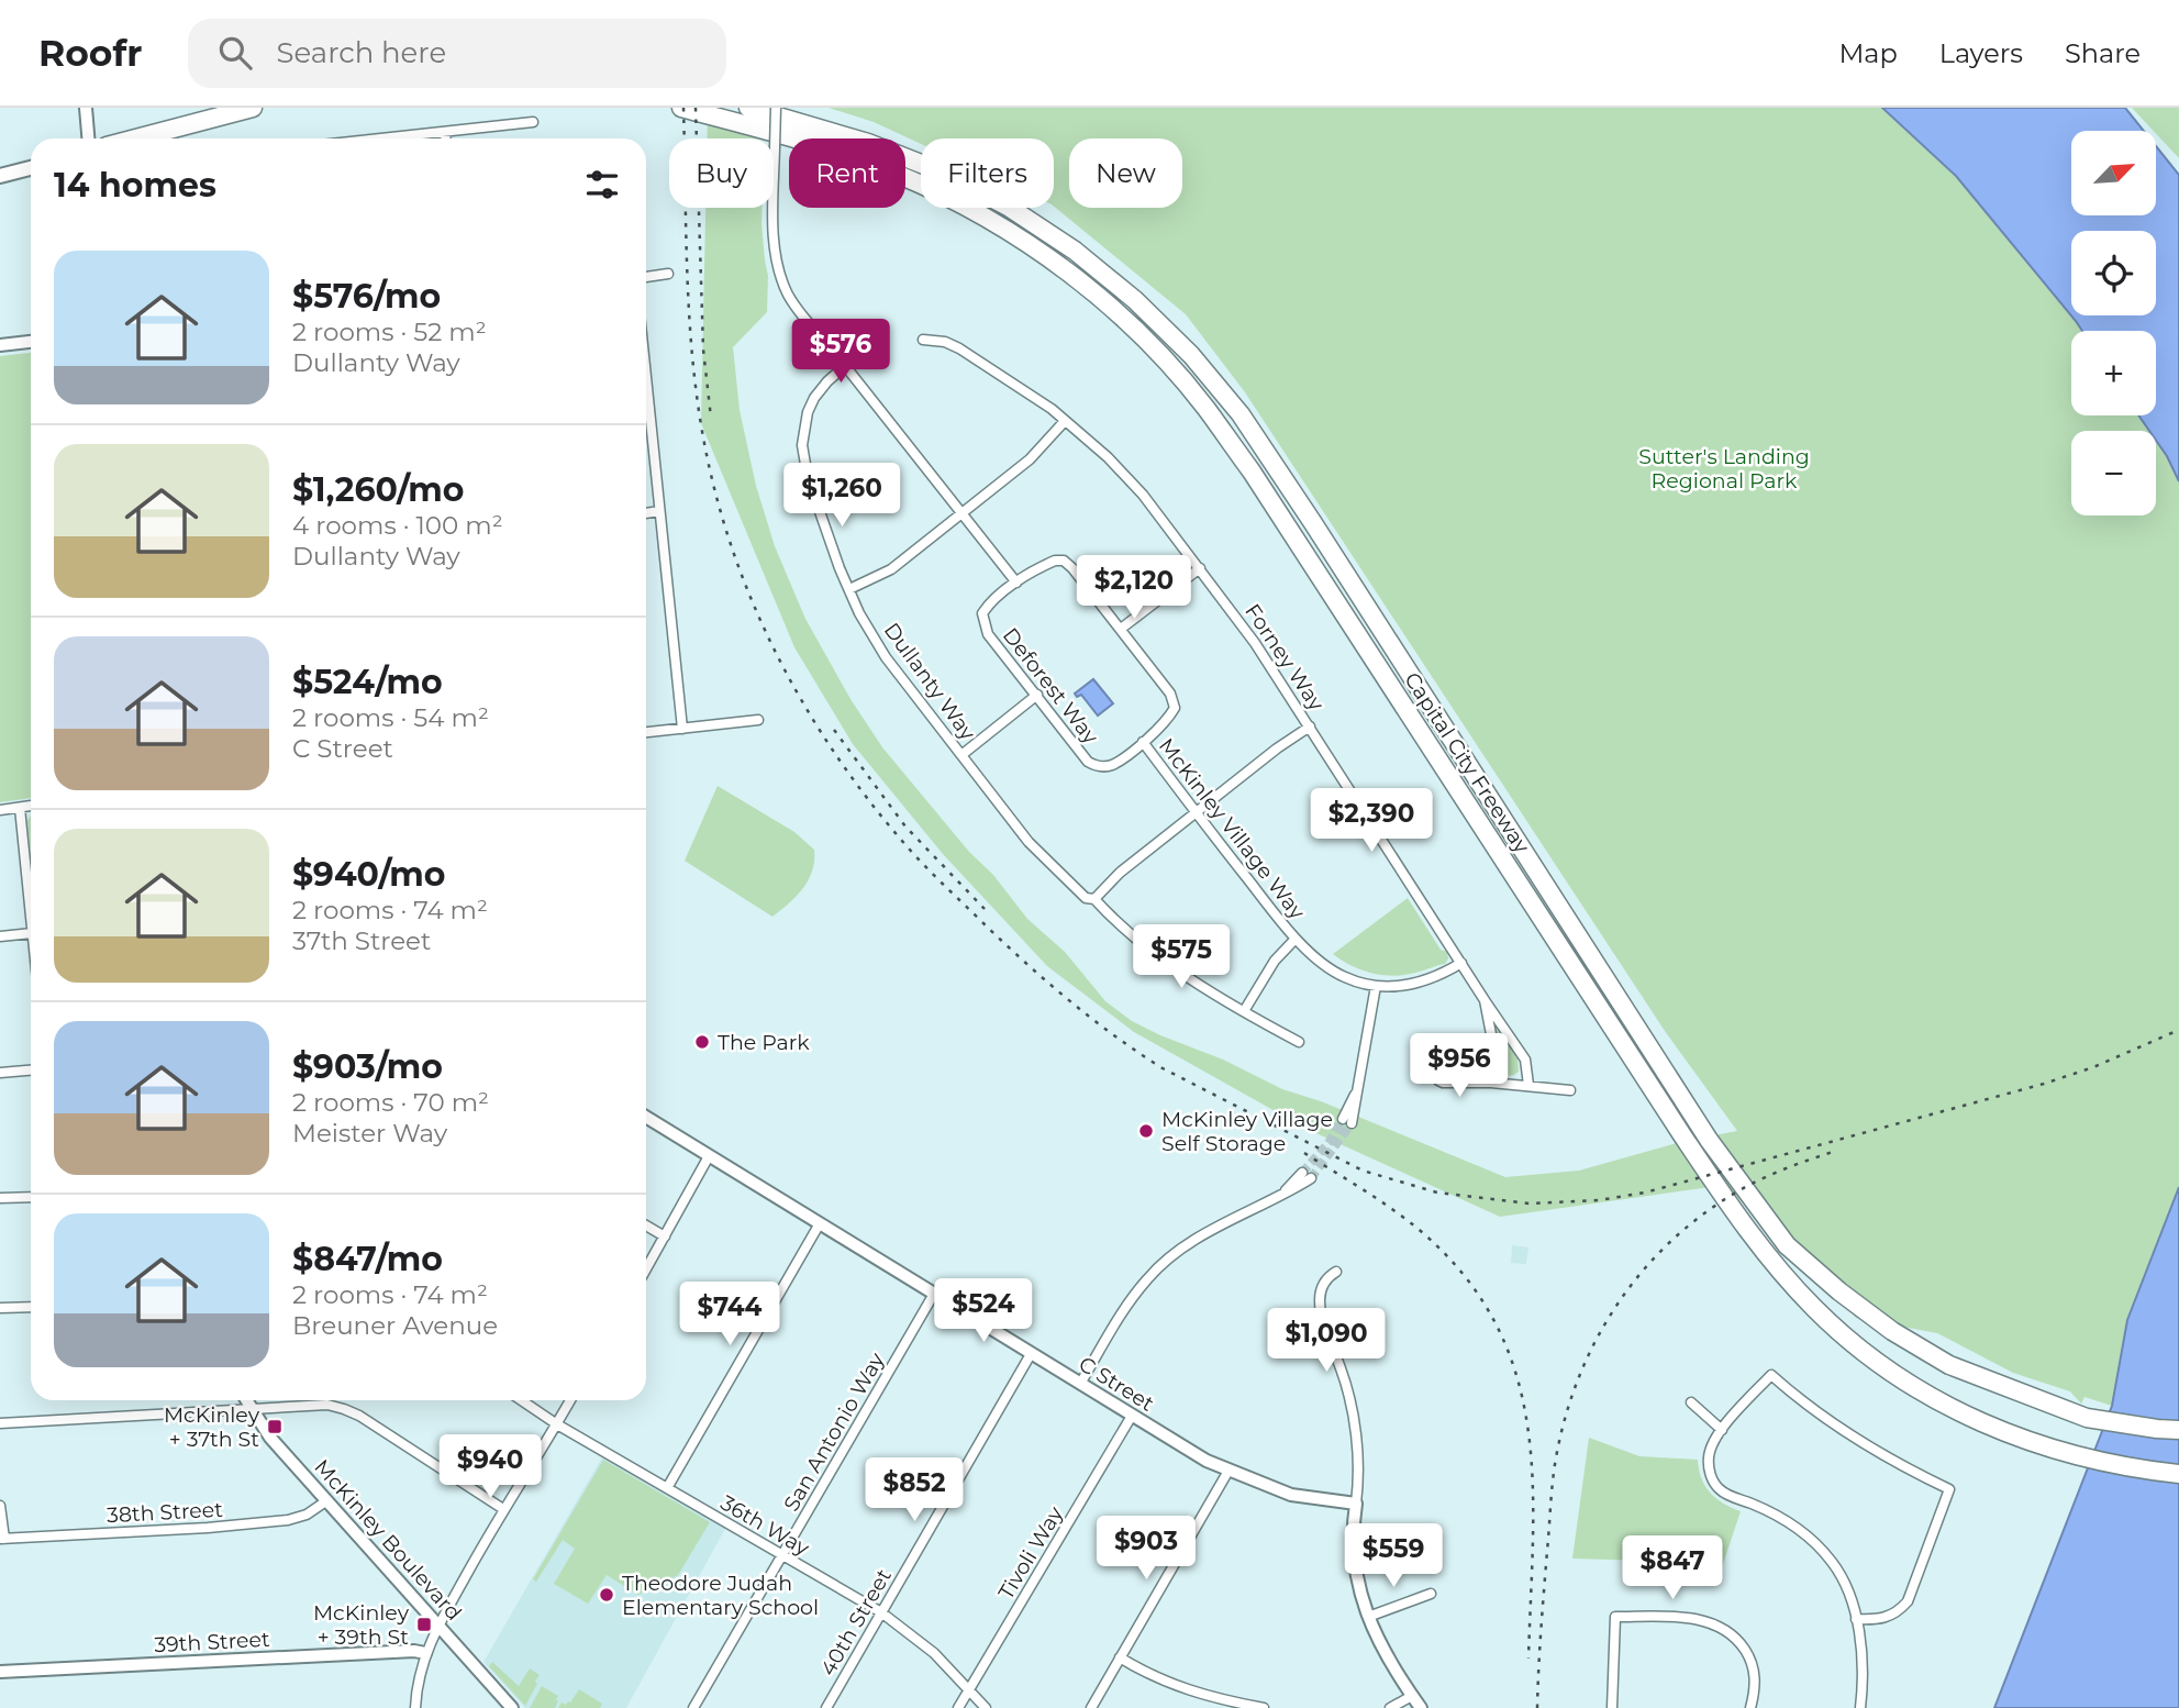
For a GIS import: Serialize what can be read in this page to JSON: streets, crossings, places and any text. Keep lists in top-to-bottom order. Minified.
{"streets":{"highway":["Capital City Freeway"],"street":["Forney Way","Dullanty Way","Deforest Way","McKinley Village Way","C Street","San Antonio Way","38th Street","36th Way","McKinley Boulevard","Tivoli Way","40th Street","39th Street"]},"crossings":[["Deforest Way","McKinley Village Way"],["C Street","San Antonio Way"],["C Street","Tivoli Way"],["C Street","40th Street"],["San Antonio Way","36th Way"],["38th Street","McKinley Boulevard"],["36th Way","Tivoli Way"],["36th Way","40th Street"]],"parks":["Sutter's Landing Regional Park"],"places":{"other":["The Park","McKinley Village Self Storage","Theodore Judah Elementary School"],"transit":["McKinley + 37th St","McKinley + 39th St"]},"north":"top right","page":{"header":"Roofr","search":"Search here","nav":["Map","Layers","Share"],"map_buttons":["+","−"],"chip":["Buy","Rent","Filters","New"],"heading":"14 homes","list":[{"name":"$576/mo","note":"2 rooms · 52 m² · Dullanty Way"},{"name":"$1,260/mo","note":"4 rooms · 100 m² · Dullanty Way"},{"name":"$524/mo","note":"2 rooms · 54 m² · C Street"},{"name":"$940/mo","note":"2 rooms · 74 m² · 37th Street"},{"name":"$903/mo","note":"2 rooms · 70 m² · Meister Way"},{"name":"$847/mo","note":"2 rooms · 74 m² · Breuner Avenue"}],"price":["$576","$1,260","$2,120","$2,390","$575","$956","$524","$744","$1,090","$940","$852","$903","$559","$847"]}}
